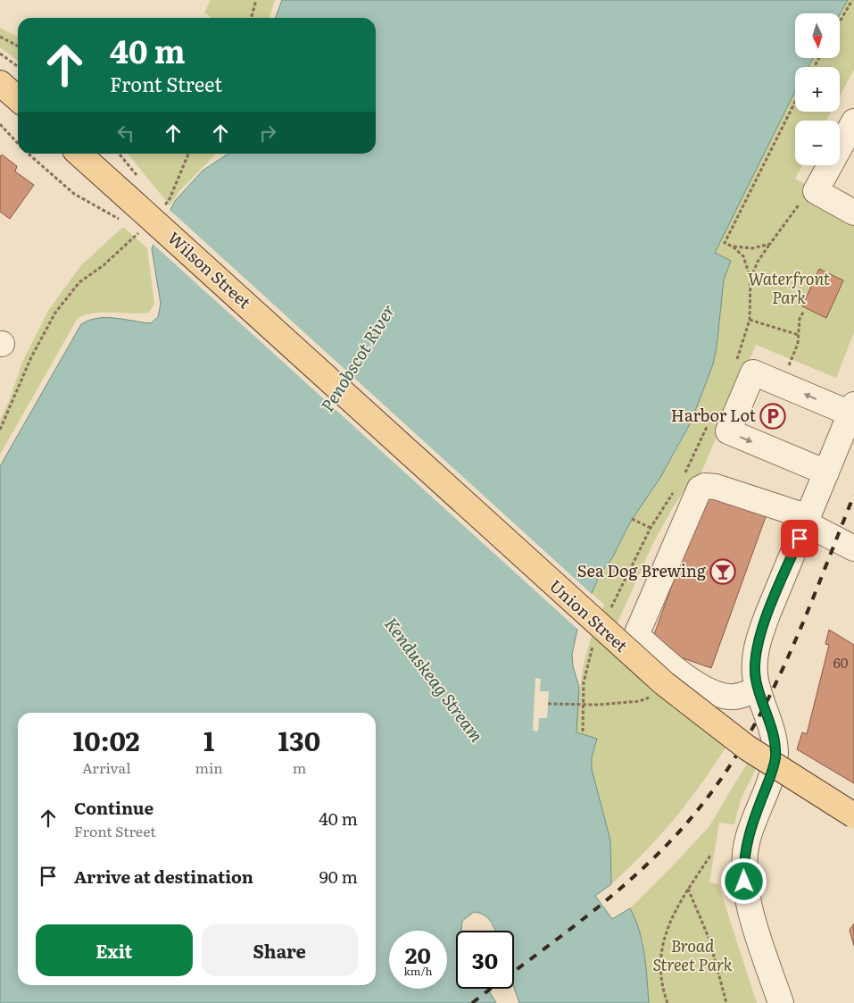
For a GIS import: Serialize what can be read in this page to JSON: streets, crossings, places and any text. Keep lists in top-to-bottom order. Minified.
{"streets":{"main road":["Wilson Street","Union Street"]},"crossings":[["Wilson Street","Union Street"]],"water":["Penobscot River","Kenduskeag Stream"],"parks":["Waterfront Park","Broad Street Park"],"places":{"parking":["Harbor Lot"],"bar":["Sea Dog Brewing"]},"house_numbers":["60"],"north":"bottom","page":{"map_buttons":["+","−"],"turn":["40 m","Front Street"],"eta":["10:02","Arrival","1","min","130","m"],"list":[{"name":"Continue","note":"Front Street","value":"40 m"},{"name":"Arrive at destination","value":"90 m"}],"buttons":["Exit","Share"],"speed":"20 km/h","limit":"30"}}
